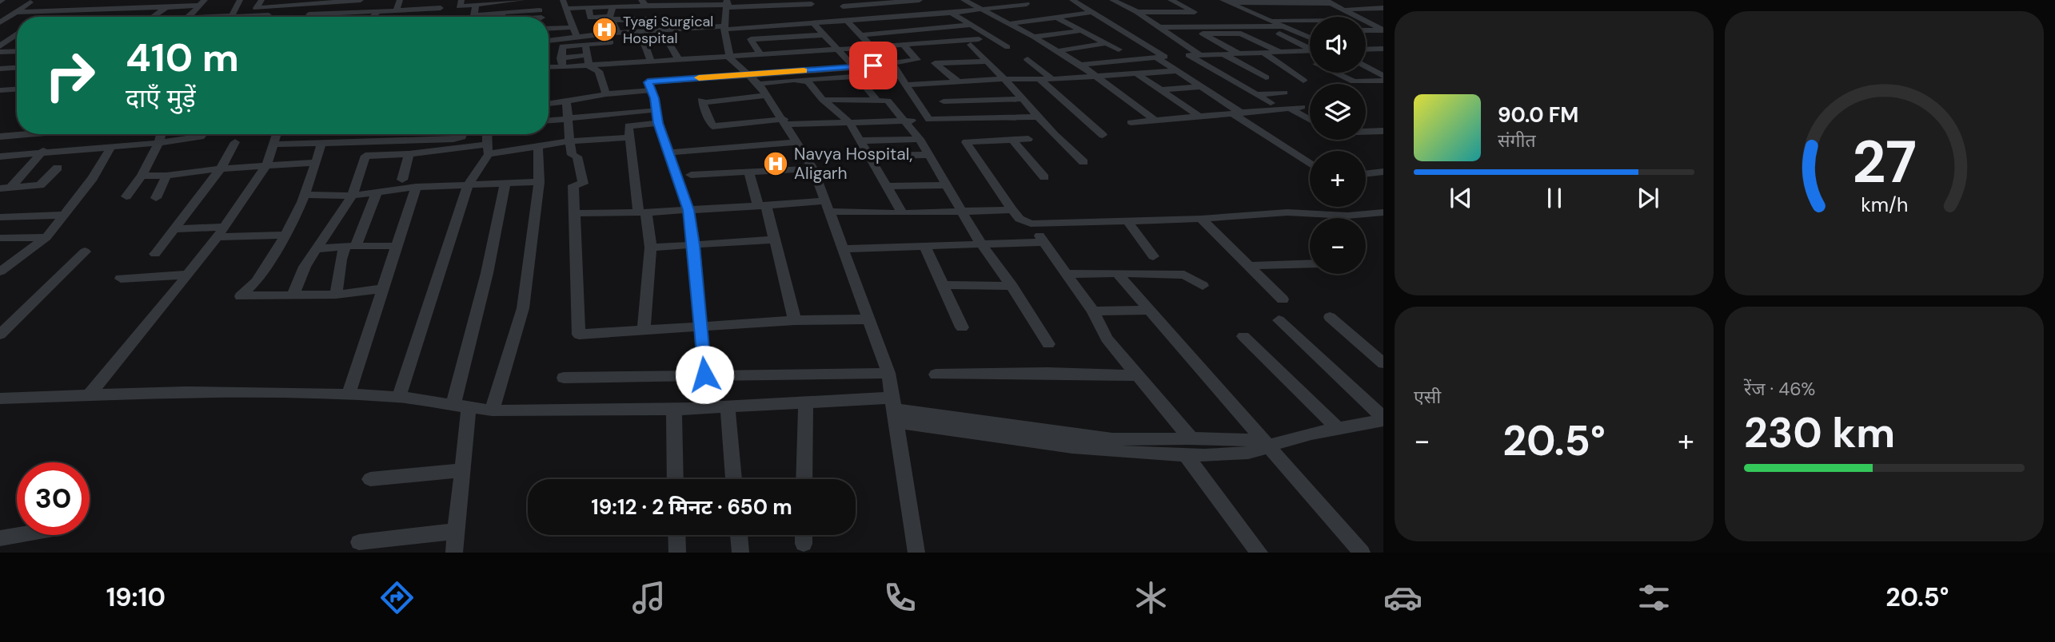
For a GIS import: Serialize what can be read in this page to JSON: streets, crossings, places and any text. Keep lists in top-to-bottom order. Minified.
{"places":{"hospital":["Tyagi Surgical Hospital","Navya Hospital, Aligarh"]},"page":{"map_buttons":["+","−"],"turn":["410 m","दाएँ मुड़ें"],"song":["90.0 FM","संगीत"],"tile":["एसी",["रेंज · 46%","230 km"]],"heat":["−","20.5°","+"],"limit":"30","trip":"19:12 · 2 मिनट · 650 m","tabs":["19:10","20.5°"],"gauge":["27","km/h"]}}
